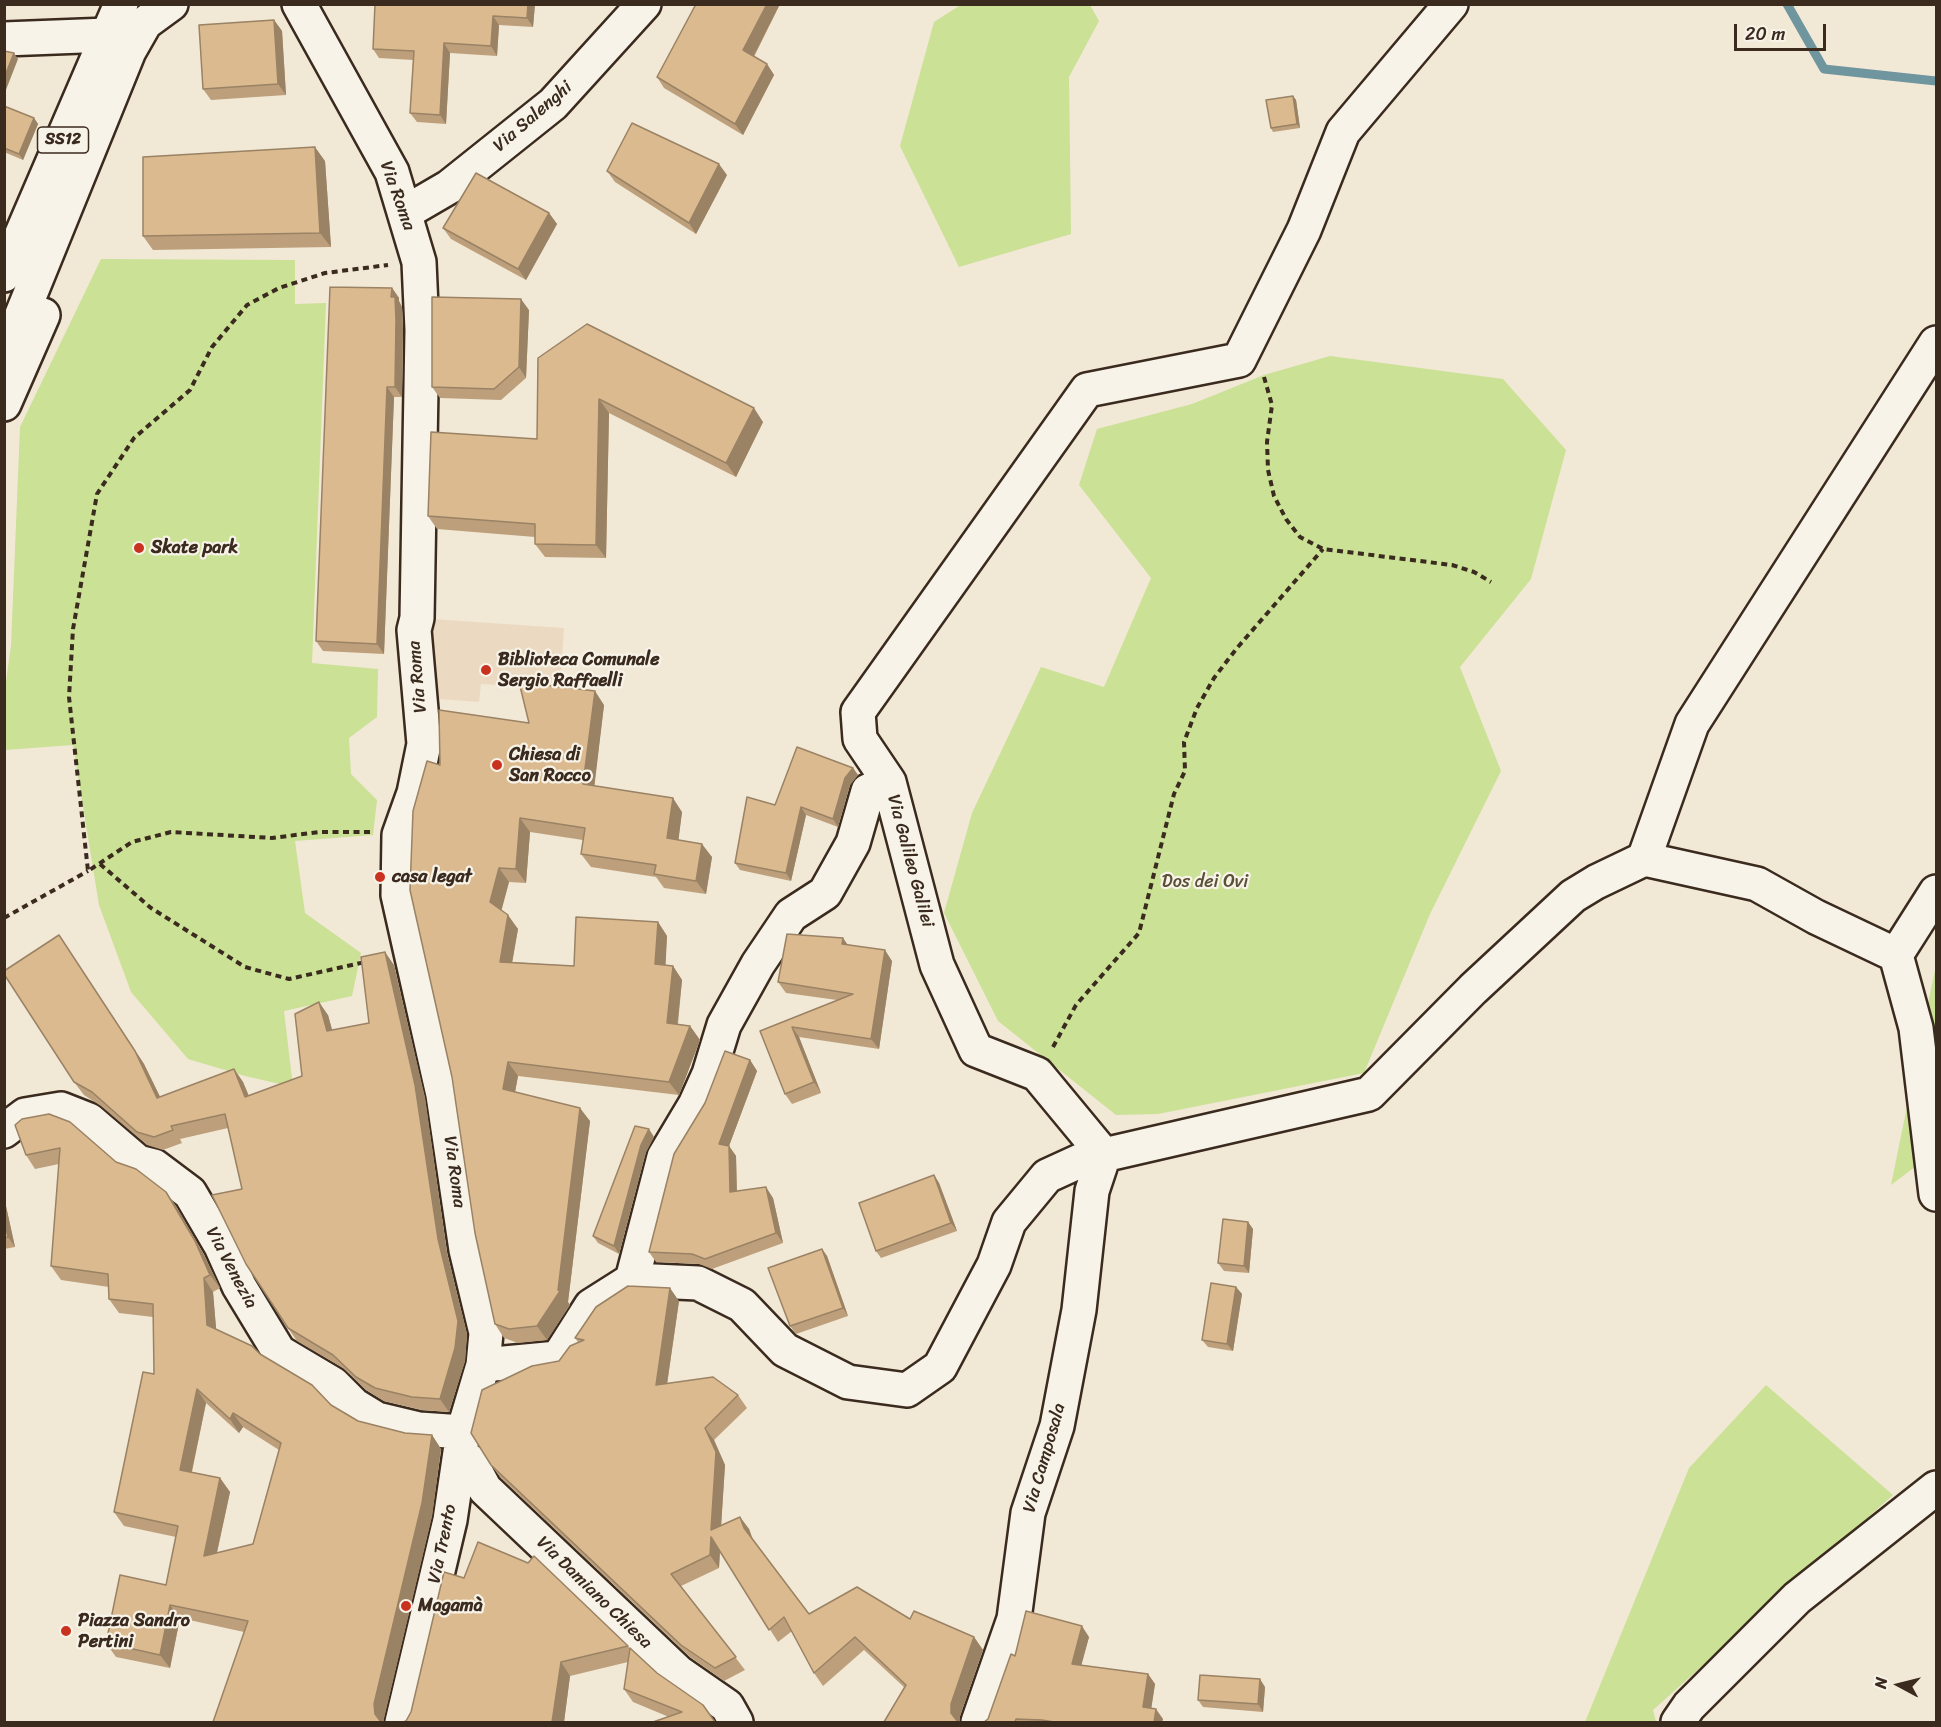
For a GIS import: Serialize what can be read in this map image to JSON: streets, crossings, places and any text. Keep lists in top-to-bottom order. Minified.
{"streets":{"street":["Via Salenghi","SS12","Via Roma","Via Galileo Galilei","Via Venezia","Via Camposala","Via Trento","Via Damiano Chiesa"]},"crossings":[["Via Salenghi","Via Roma"],["Via Roma","Via Trento"],["Via Galileo Galilei","Via Camposala"],["Via Venezia","Via Trento"],["Via Venezia","Via Damiano Chiesa"],["Via Trento","Via Damiano Chiesa"]],"parks":["Dos dei Ovi"],"places":["Skate park","Biblioteca Comunale Sergio Raffaelli","Chiesa di San Rocco","casa legat","Magamà","Piazza Sandro Pertini"],"scale_bar":"20 m","north":"left"}
